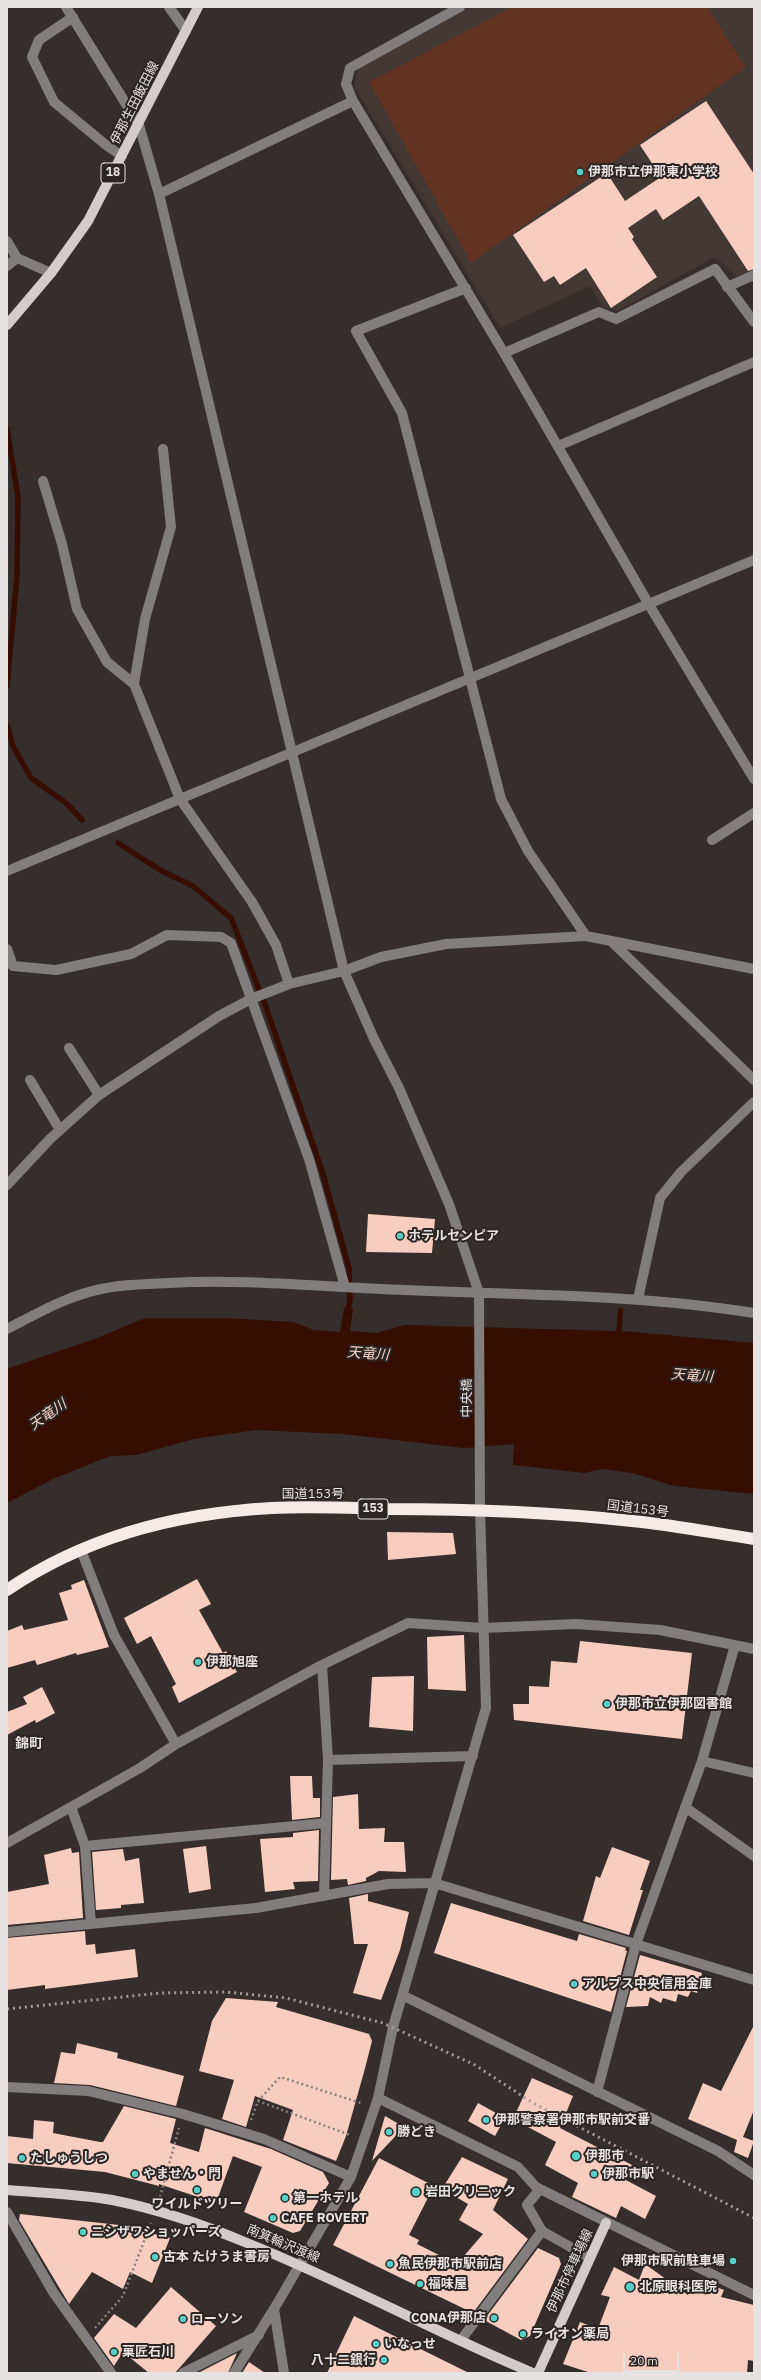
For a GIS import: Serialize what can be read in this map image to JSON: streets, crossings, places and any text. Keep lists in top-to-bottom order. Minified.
{"streets":{"highway":["国道153号","153"],"main road":["伊那生田飯田線","18","南箕輪沢渡線","伊那市停車場線"],"street":["中央橋"]},"crossings":[["伊那生田飯田線","中央橋"],["中央橋","国道153号"],["中央橋","南箕輪沢渡線"]],"districts":["錦町"],"water":["天竜川"],"places":["伊那市立伊那東小学校","ホテルセンピア","伊那旭座","伊那市立伊那図書館","アルプス中央信用金庫","伊那警察署伊那市駅前交番","勝どき","伊那市","たしゅうしつ","やません・門","伊那市駅","ワイルドツリー","岩田クリニック","第一ホテル","CAFE ROVERT","ニシザワショッパーズ","古本 たけうま書房","伊那市駅前駐車場","魚民伊那市駅前店","福味屋","北原眼科医院","CONA伊那店","ローソン","ライオン薬局","いなっせ","菓匠石川","八十二銀行"],"scale_bar":"20 m"}
